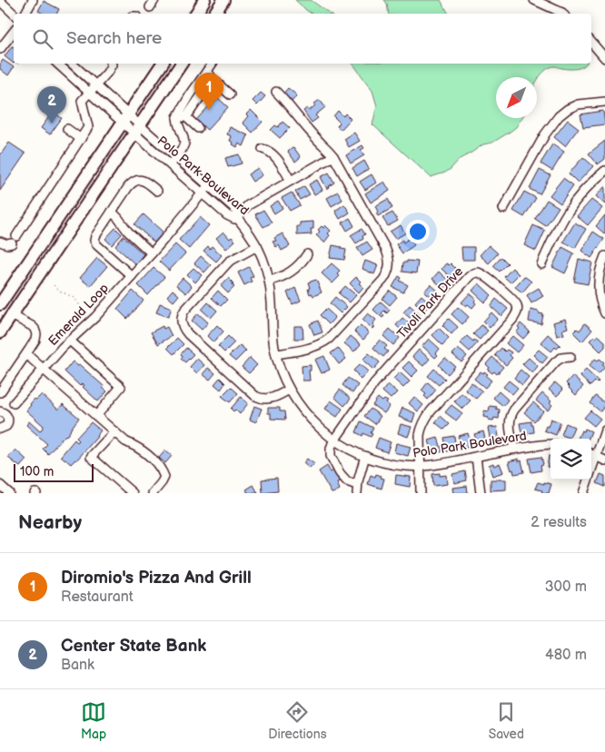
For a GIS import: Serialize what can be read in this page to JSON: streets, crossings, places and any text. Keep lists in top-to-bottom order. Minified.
{"streets":{"street":["Polo Park Boulevard","Tivoli Park Drive","Emerald Loop"]},"crossings":[["Polo Park Boulevard","Tivoli Park Drive"],["Polo Park Boulevard","Emerald Loop"]],"scale_bar":"100 m","north":"bottom left","page":{"search":"Search here","pins":["1","2"],"scale":"100 m","heading":["Nearby","2 results"],"list":[{"mark":"1","name":"Diromio's Pizza And Grill","note":"Restaurant","value":"300 m"},{"mark":"2","name":"Center State Bank","note":"Bank","value":"480 m"}],"nav":["Map","Directions","Saved"]}}
